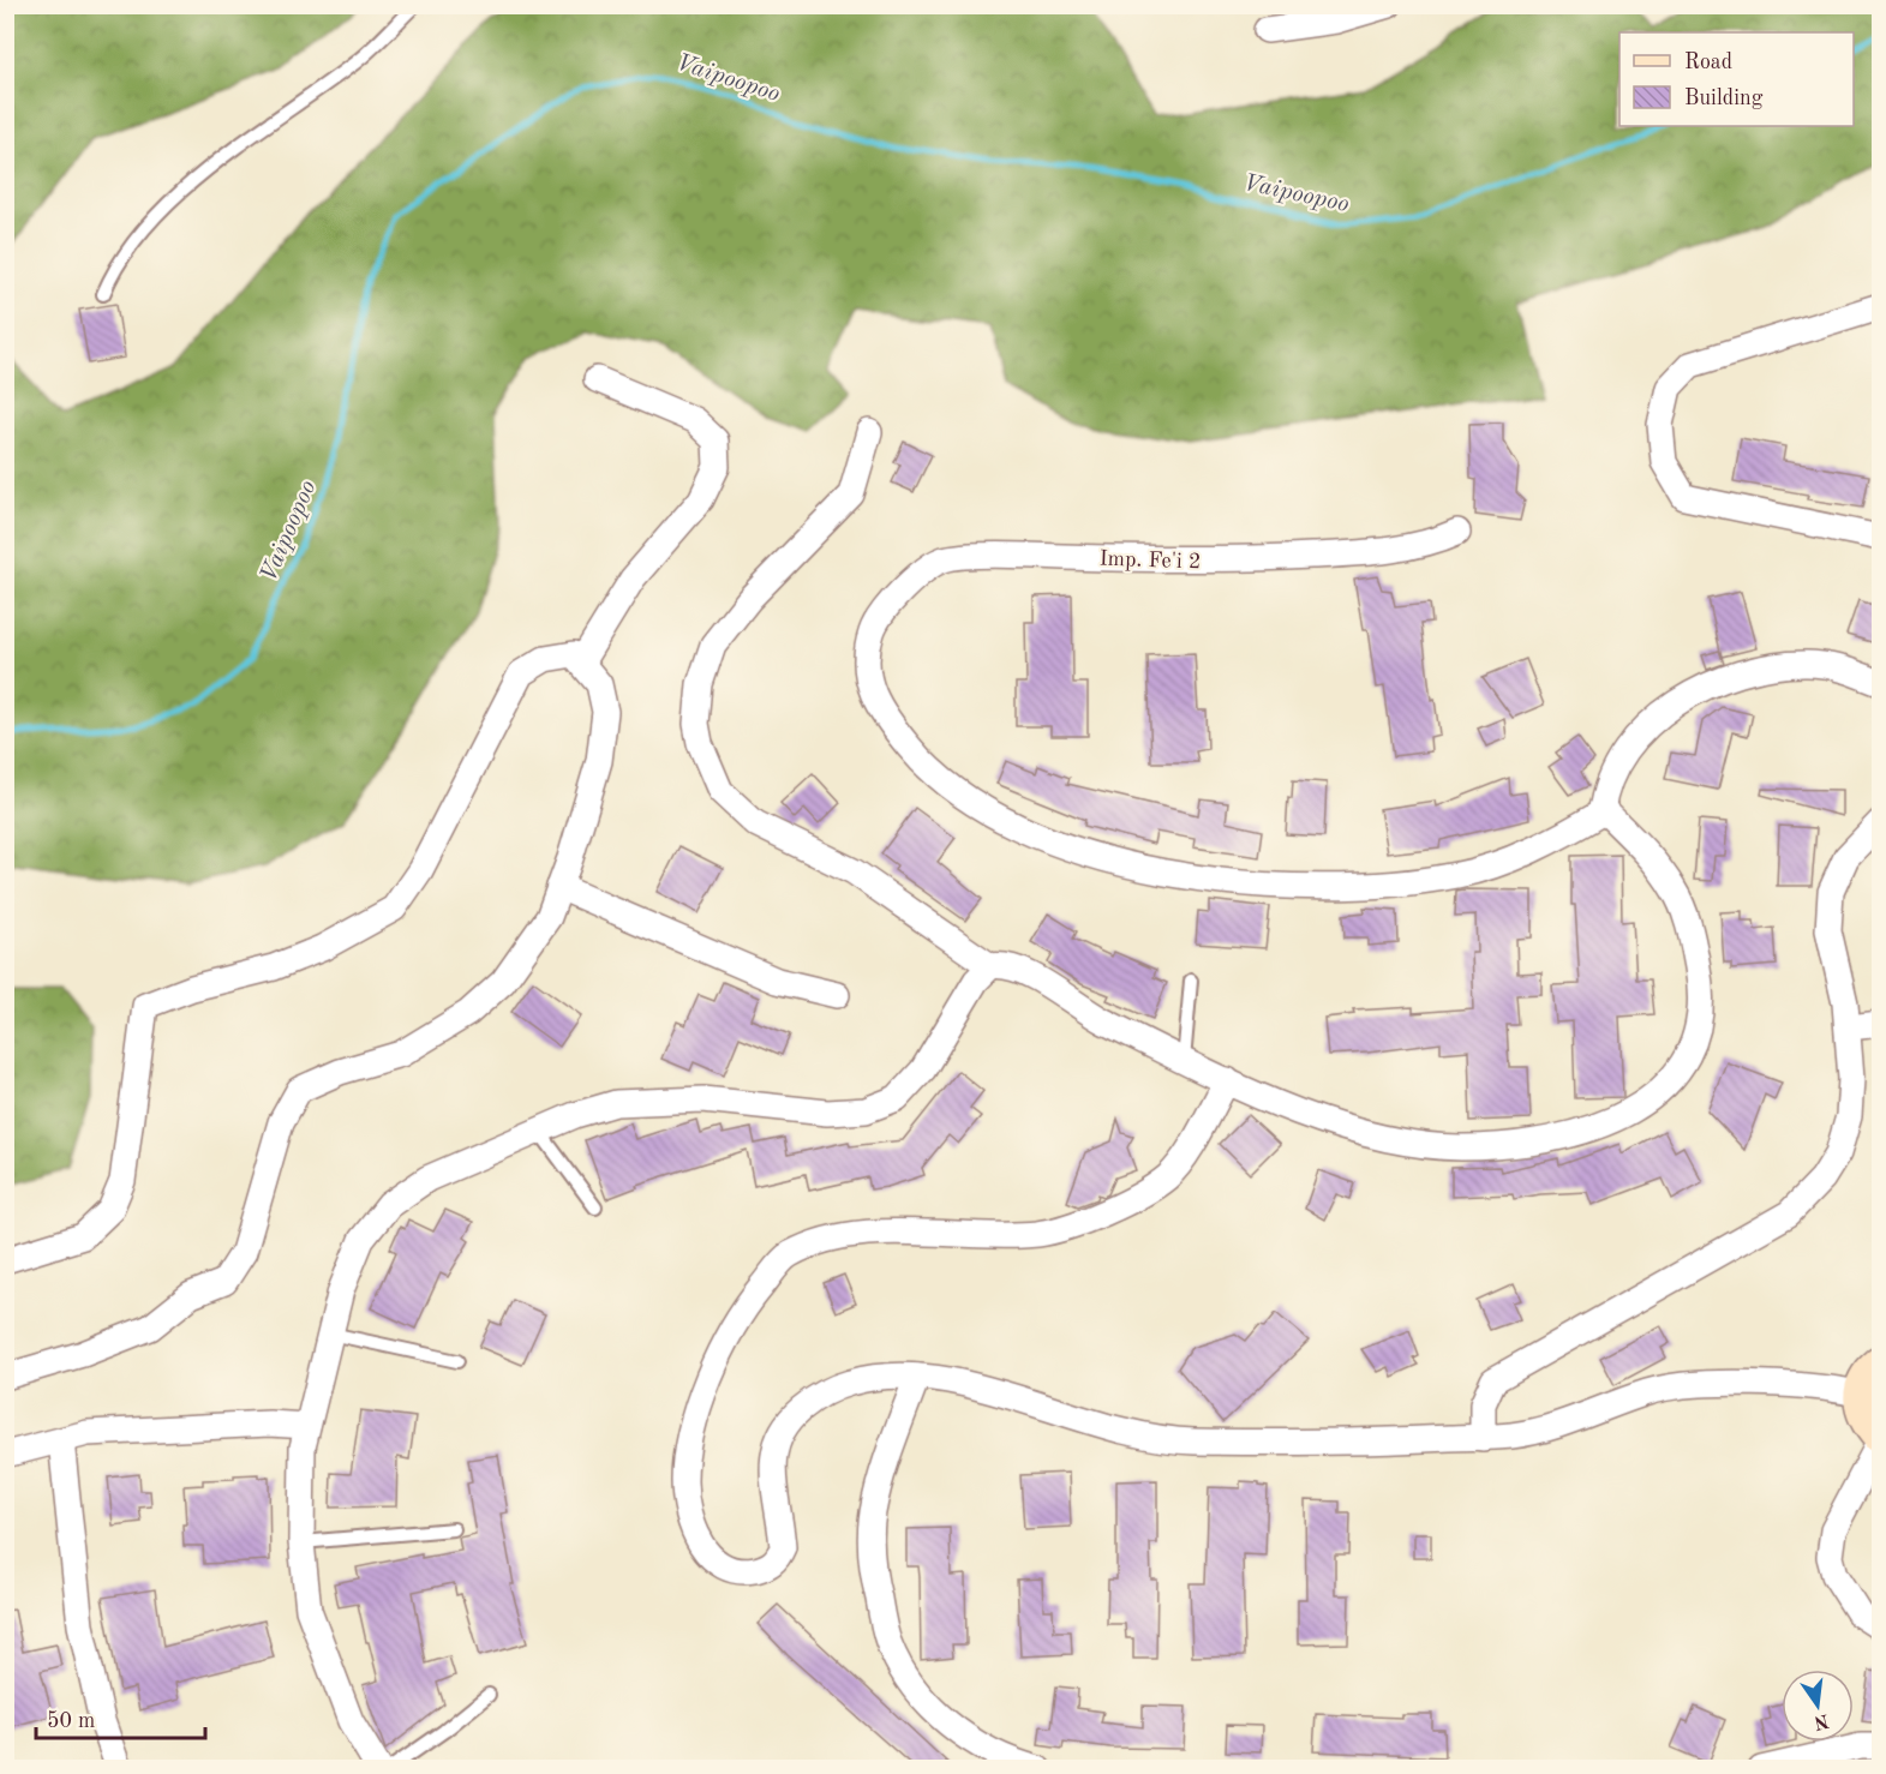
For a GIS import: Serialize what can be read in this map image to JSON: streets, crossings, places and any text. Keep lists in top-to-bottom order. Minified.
{"streets":{"street":["Imp. Fe'i 2"]},"water":["Vaipoopoo"],"legend":["Road","Building"],"scale_bar":"50 m","north":"bottom"}
